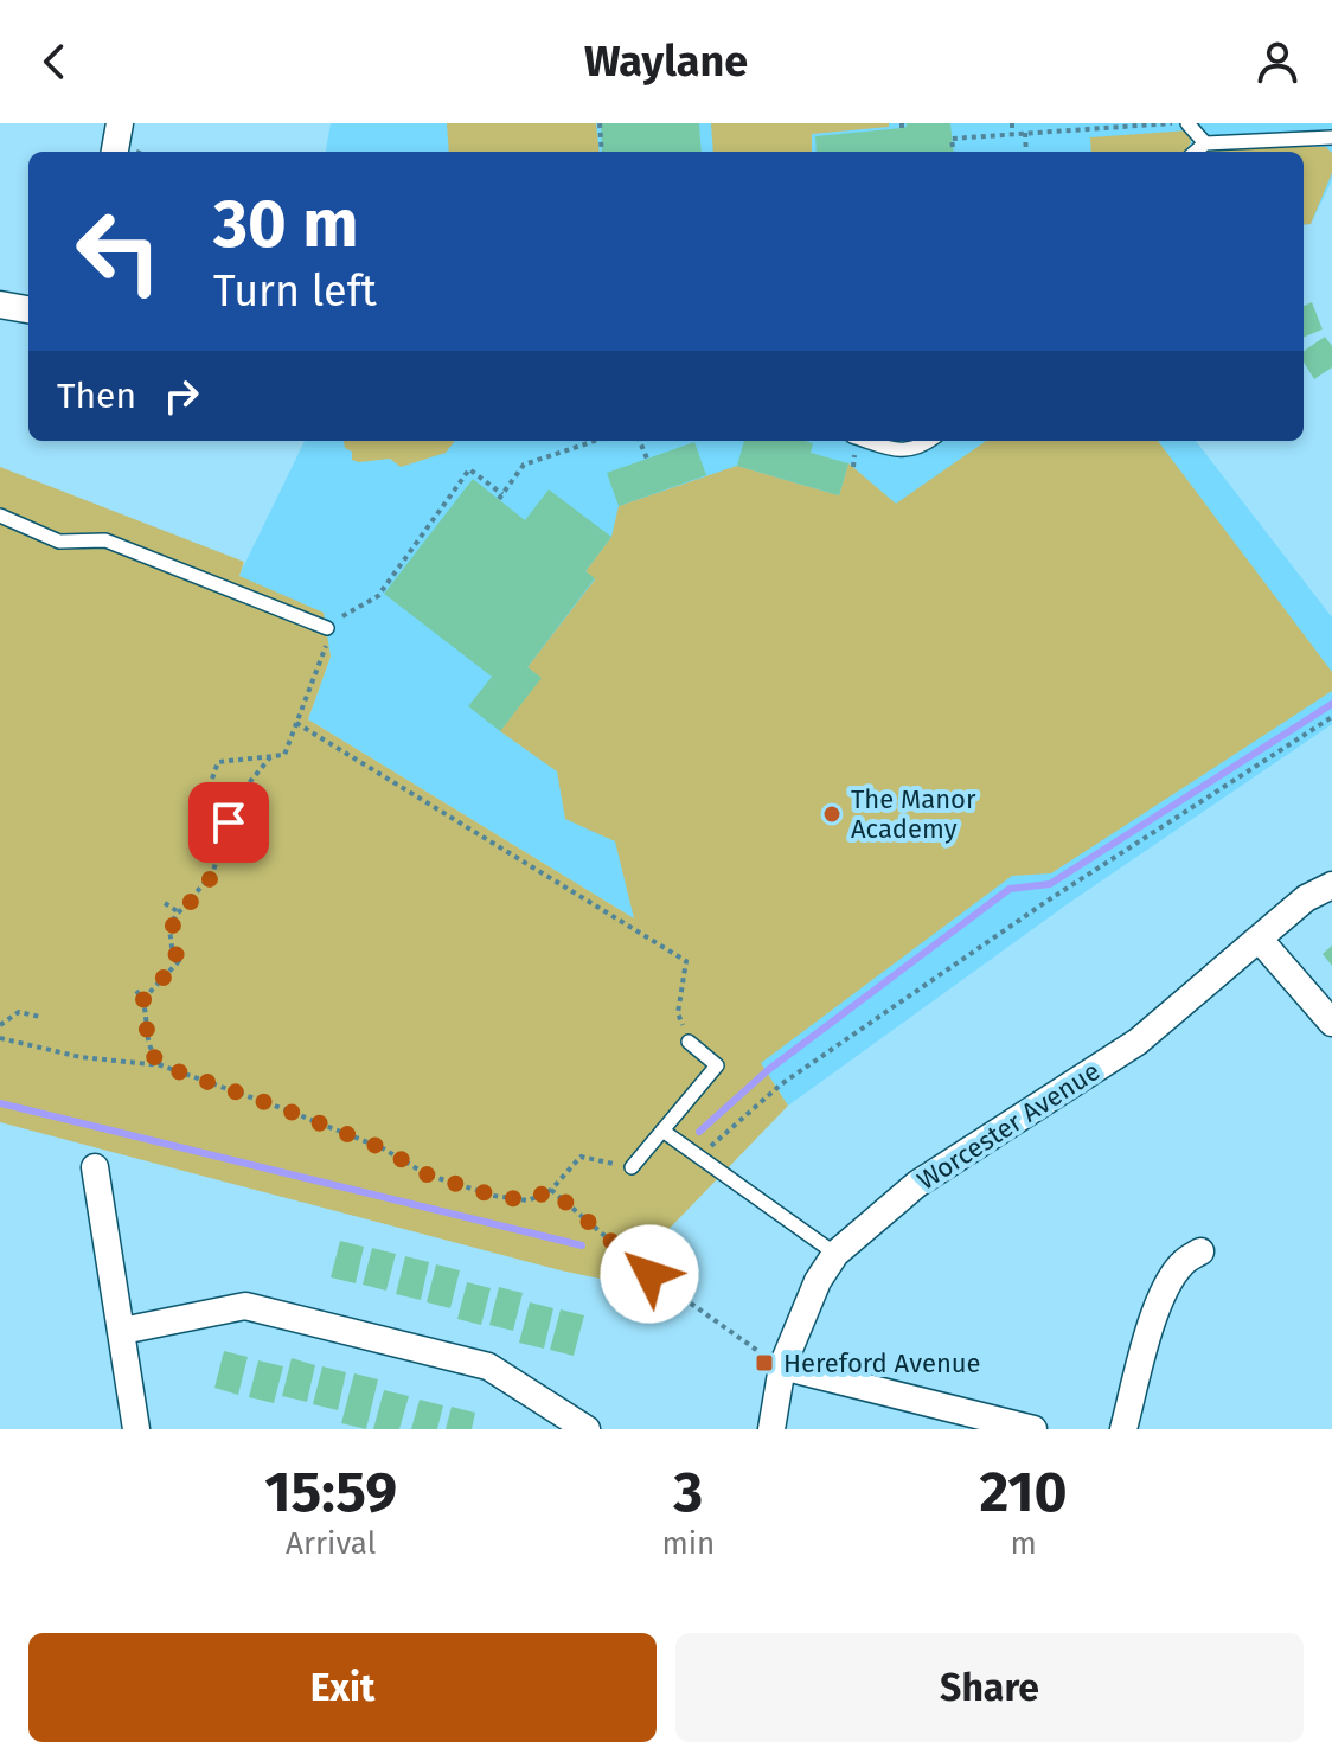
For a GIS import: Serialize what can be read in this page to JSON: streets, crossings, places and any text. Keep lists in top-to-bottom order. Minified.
{"streets":{"street":["Worcester Avenue"]},"places":{"other":["The Manor Academy"],"transit":["Hereford Avenue"]},"page":{"header":"Waylane","turn":["30 m","Turn left"],"then":"Then","eta":["15:59","Arrival","3","min","210","m"],"buttons":["Exit","Share"]}}
